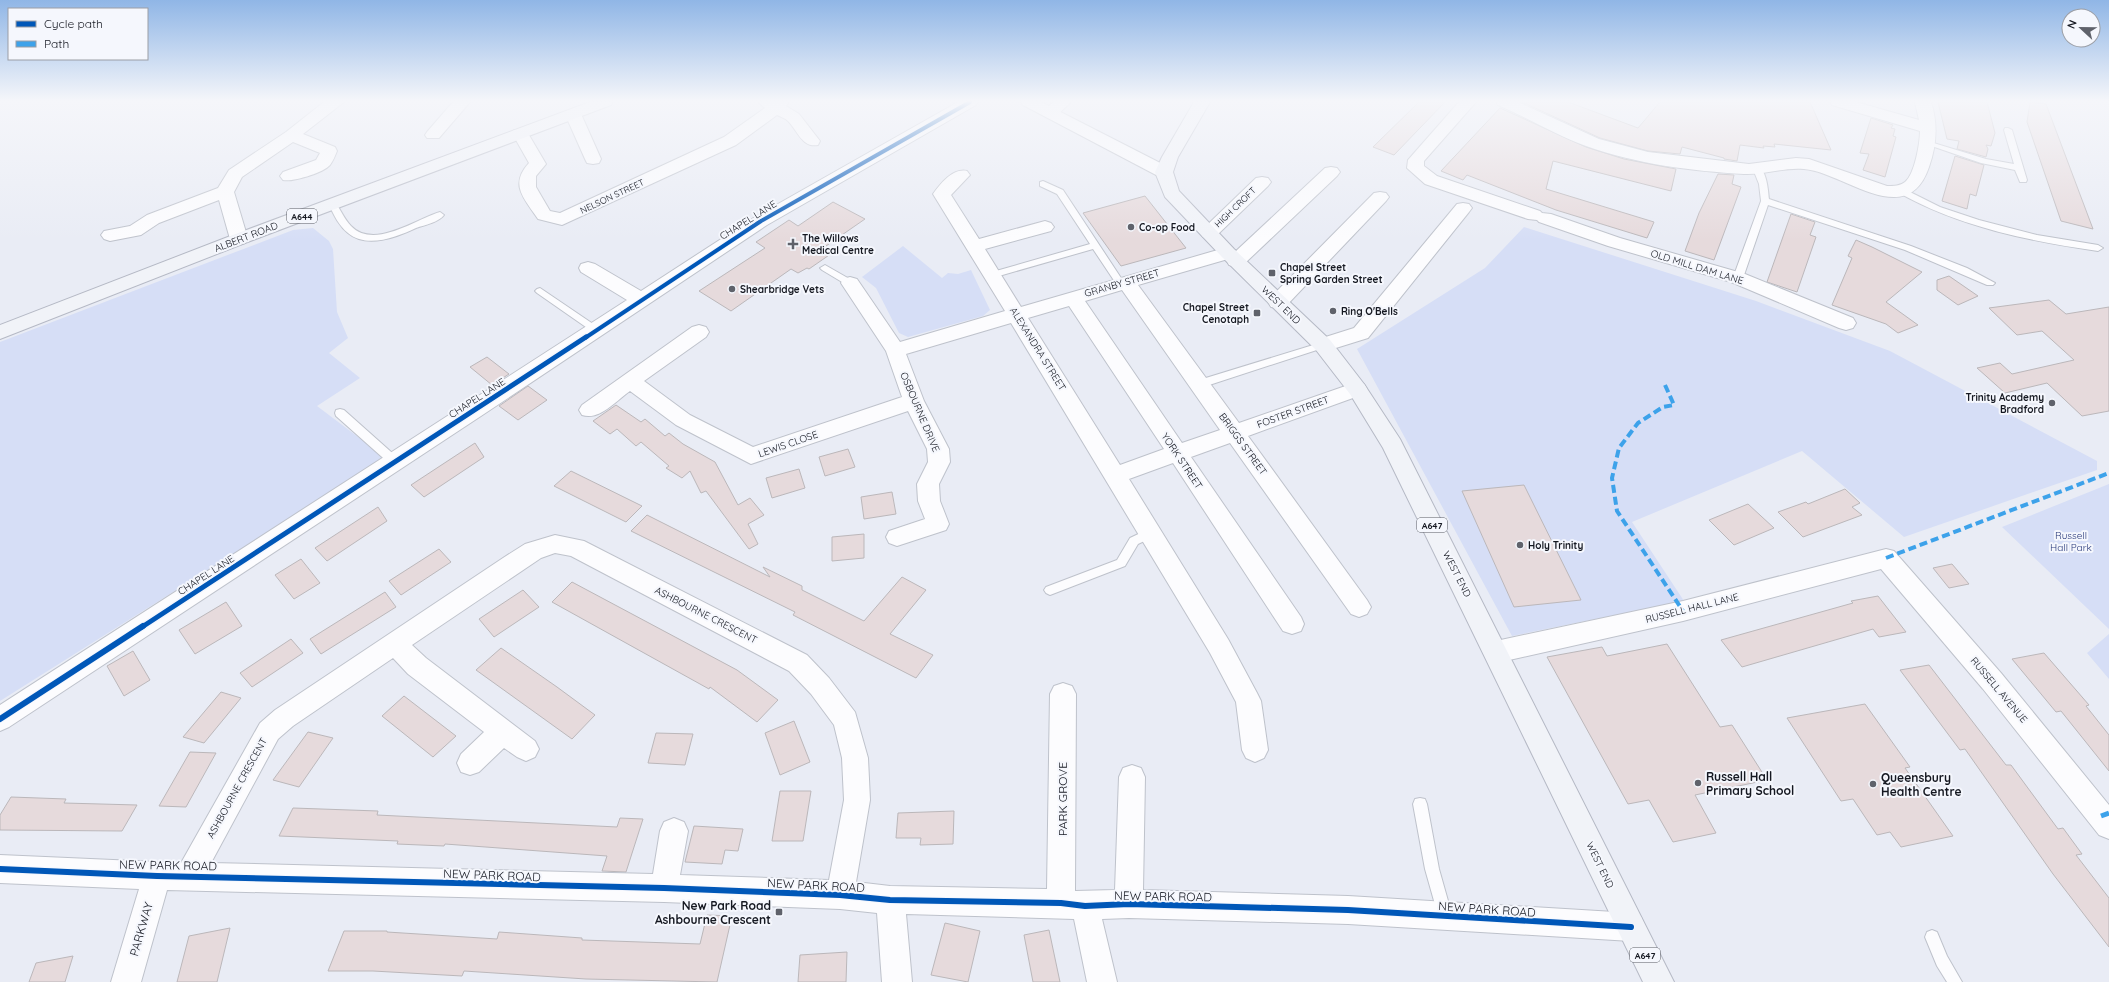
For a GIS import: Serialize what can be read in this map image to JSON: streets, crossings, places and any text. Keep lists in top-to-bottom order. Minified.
{"streets":{"main road":["A644","ALBERT ROAD","WEST END","A647"],"street":["NELSON STREET","HIGH CROFT","CHAPEL LANE","OLD MILL DAM LANE","GRANBY STREET","ALEXANDRA STREET","OSBOURNE DRIVE","FOSTER STREET","LEWIS CLOSE","BRIGGS STREET","YORK STREET","RUSSELL HALL LANE","ASHBOURNE CRESCENT","RUSSELL AVENUE","PARK GROVE","NEW PARK ROAD","PARKWAY"]},"crossings":[["HIGH CROFT","WEST END"],["GRANBY STREET","WEST END"],["GRANBY STREET","ALEXANDRA STREET"],["GRANBY STREET","BRIGGS STREET"],["GRANBY STREET","YORK STREET"],["WEST END","FOSTER STREET"],["WEST END","RUSSELL HALL LANE"],["WEST END","NEW PARK ROAD"],["ALEXANDRA STREET","FOSTER STREET"],["OSBOURNE DRIVE","LEWIS CLOSE"],["FOSTER STREET","BRIGGS STREET"],["FOSTER STREET","YORK STREET"],["RUSSELL HALL LANE","RUSSELL AVENUE"],["ASHBOURNE CRESCENT","NEW PARK ROAD"],["PARK GROVE","NEW PARK ROAD"],["NEW PARK ROAD","PARKWAY"]],"parks":["Russell Hall Park"],"places":{"other":["Co-op Food","Shearbridge Vets","Ring O'Bells","Trinity Academy Bradford","Holy Trinity","Russell Hall Primary School","Queensbury Health Centre"],"health":["The Willows Medical Centre"],"transit":["Chapel Street Spring Garden Street","Chapel Street Cenotaph","New Park Road Ashbourne Crescent"]},"legend":["Cycle path","Path"],"north":"left"}
